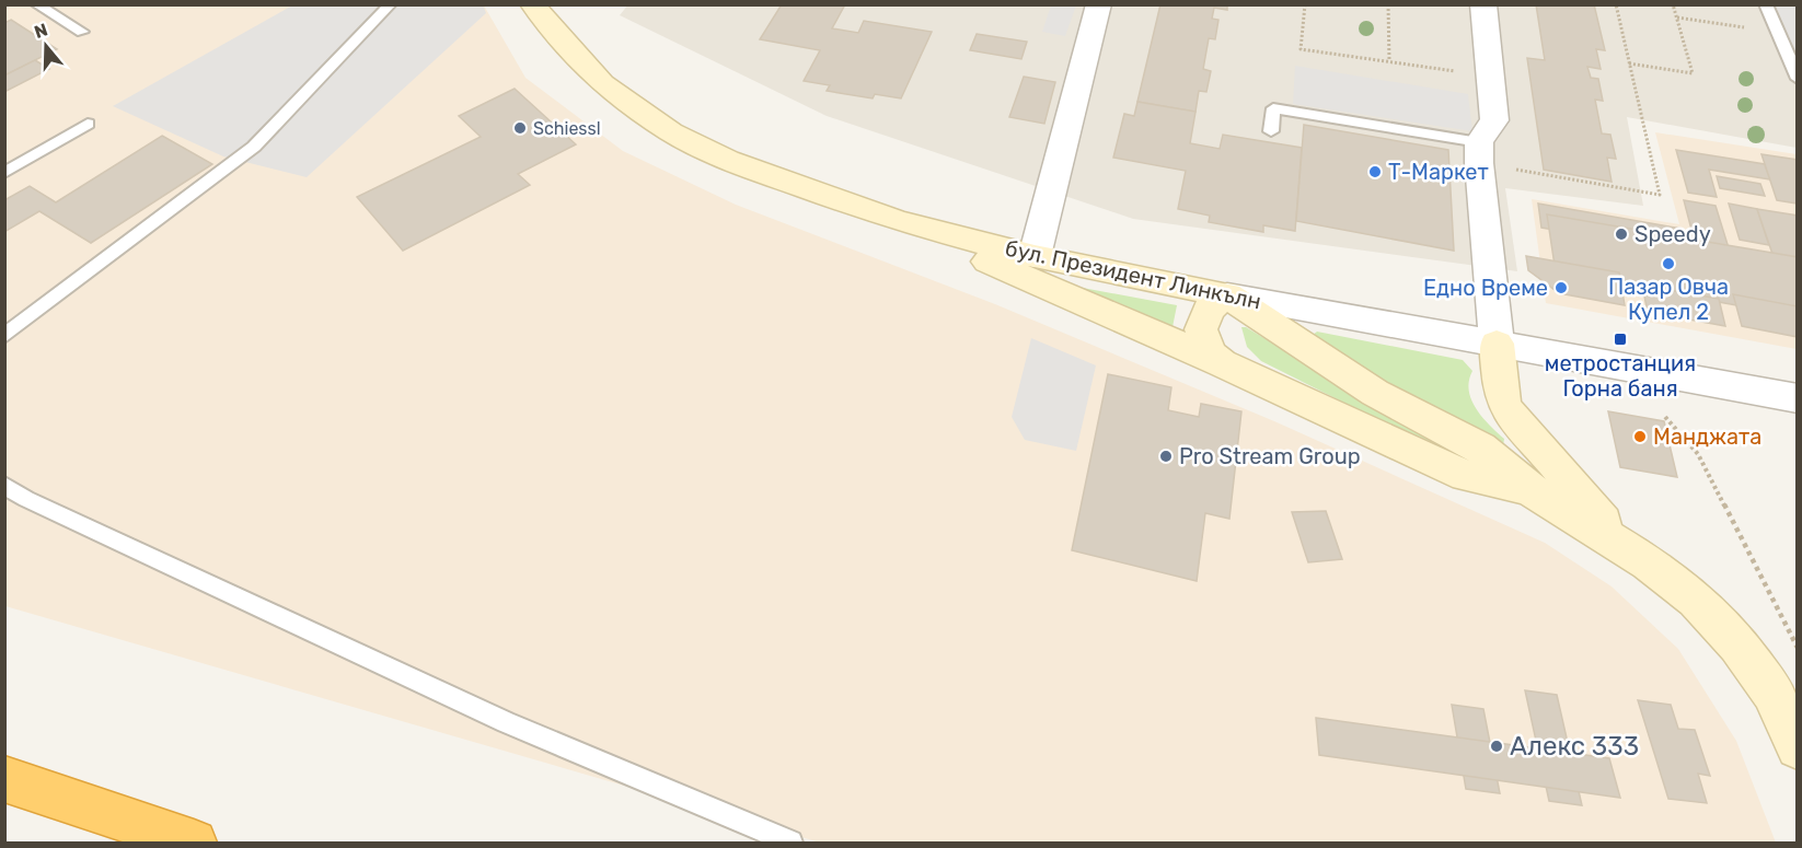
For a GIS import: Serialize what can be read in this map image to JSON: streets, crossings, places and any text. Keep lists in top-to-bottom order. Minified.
{"streets":{"street":["бул. Президент Линкълн"]},"places":{"other":["Schiessl","Т-Маркет","Speedy","Пазар Овча Купел 2","Едно Време","Манджата","Pro Stream Group","Алекс 333"],"transit":["метростанция Горна баня"]},"north":"top"}
